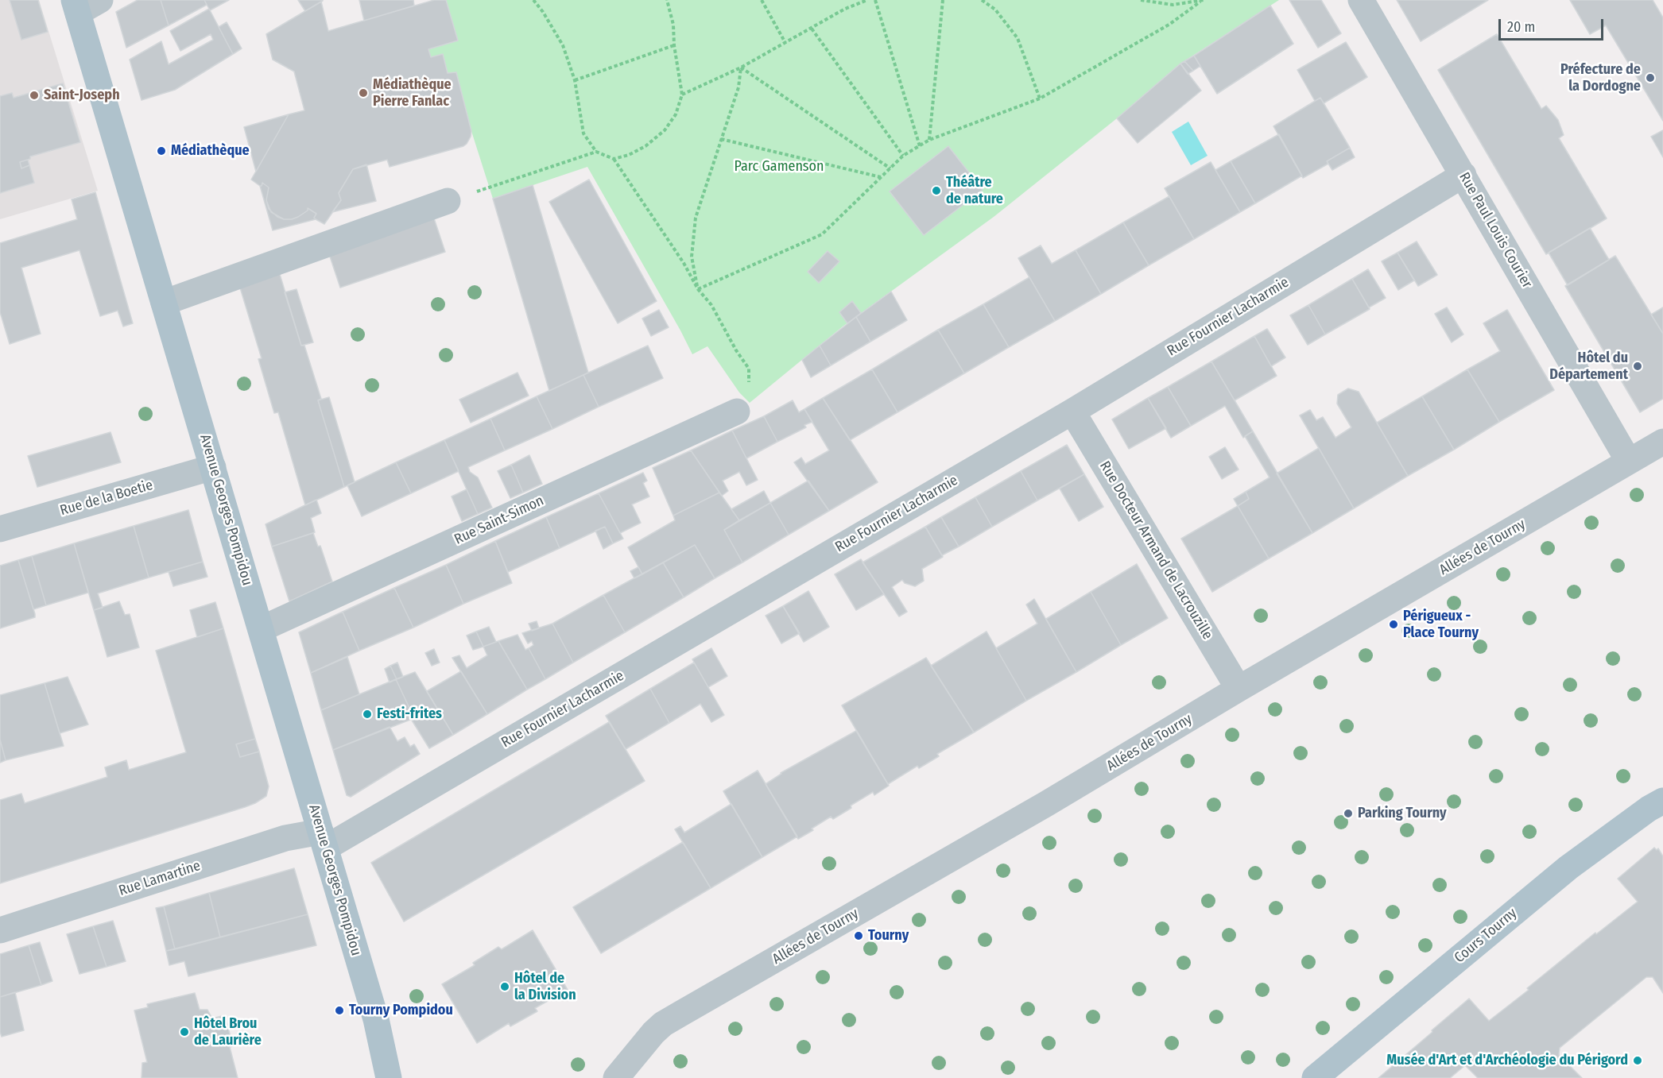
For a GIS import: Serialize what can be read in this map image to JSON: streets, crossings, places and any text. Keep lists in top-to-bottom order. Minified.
{"streets":{"main road":["Avenue Georges Pompidou","Cours Tourny"],"street":["Rue Paul Louis Courier","Rue Fournier Lacharmie","Rue de la Boetie","Rue Saint-Simon","Allées de Tourny","Rue Docteur Armand de Lacrouzille","Rue Lamartine"]},"crossings":[["Rue Paul Louis Courier","Rue Fournier Lacharmie"],["Rue Paul Louis Courier","Allées de Tourny"],["Rue Fournier Lacharmie","Avenue Georges Pompidou"],["Rue Fournier Lacharmie","Rue Docteur Armand de Lacrouzille"],["Rue Fournier Lacharmie","Rue Lamartine"],["Rue de la Boetie","Avenue Georges Pompidou"],["Avenue Georges Pompidou","Rue Saint-Simon"],["Avenue Georges Pompidou","Rue Lamartine"],["Allées de Tourny","Rue Docteur Armand de Lacrouzille"]],"parks":["Parc Gamenson"],"places":["Préfecture de la Dordogne","Médiathèque Pierre Fanlac","Saint-Joseph","Médiathèque","Théâtre de nature","Hôtel du Département","Périgueux - Place Tourny","Festi-frites","Parking Tourny","Tourny","Hôtel de la Division","Tourny Pompidou","Hôtel Brou de Laurière","Musée d'Art et d'Archéologie du Périgord"],"scale_bar":"20 m"}
